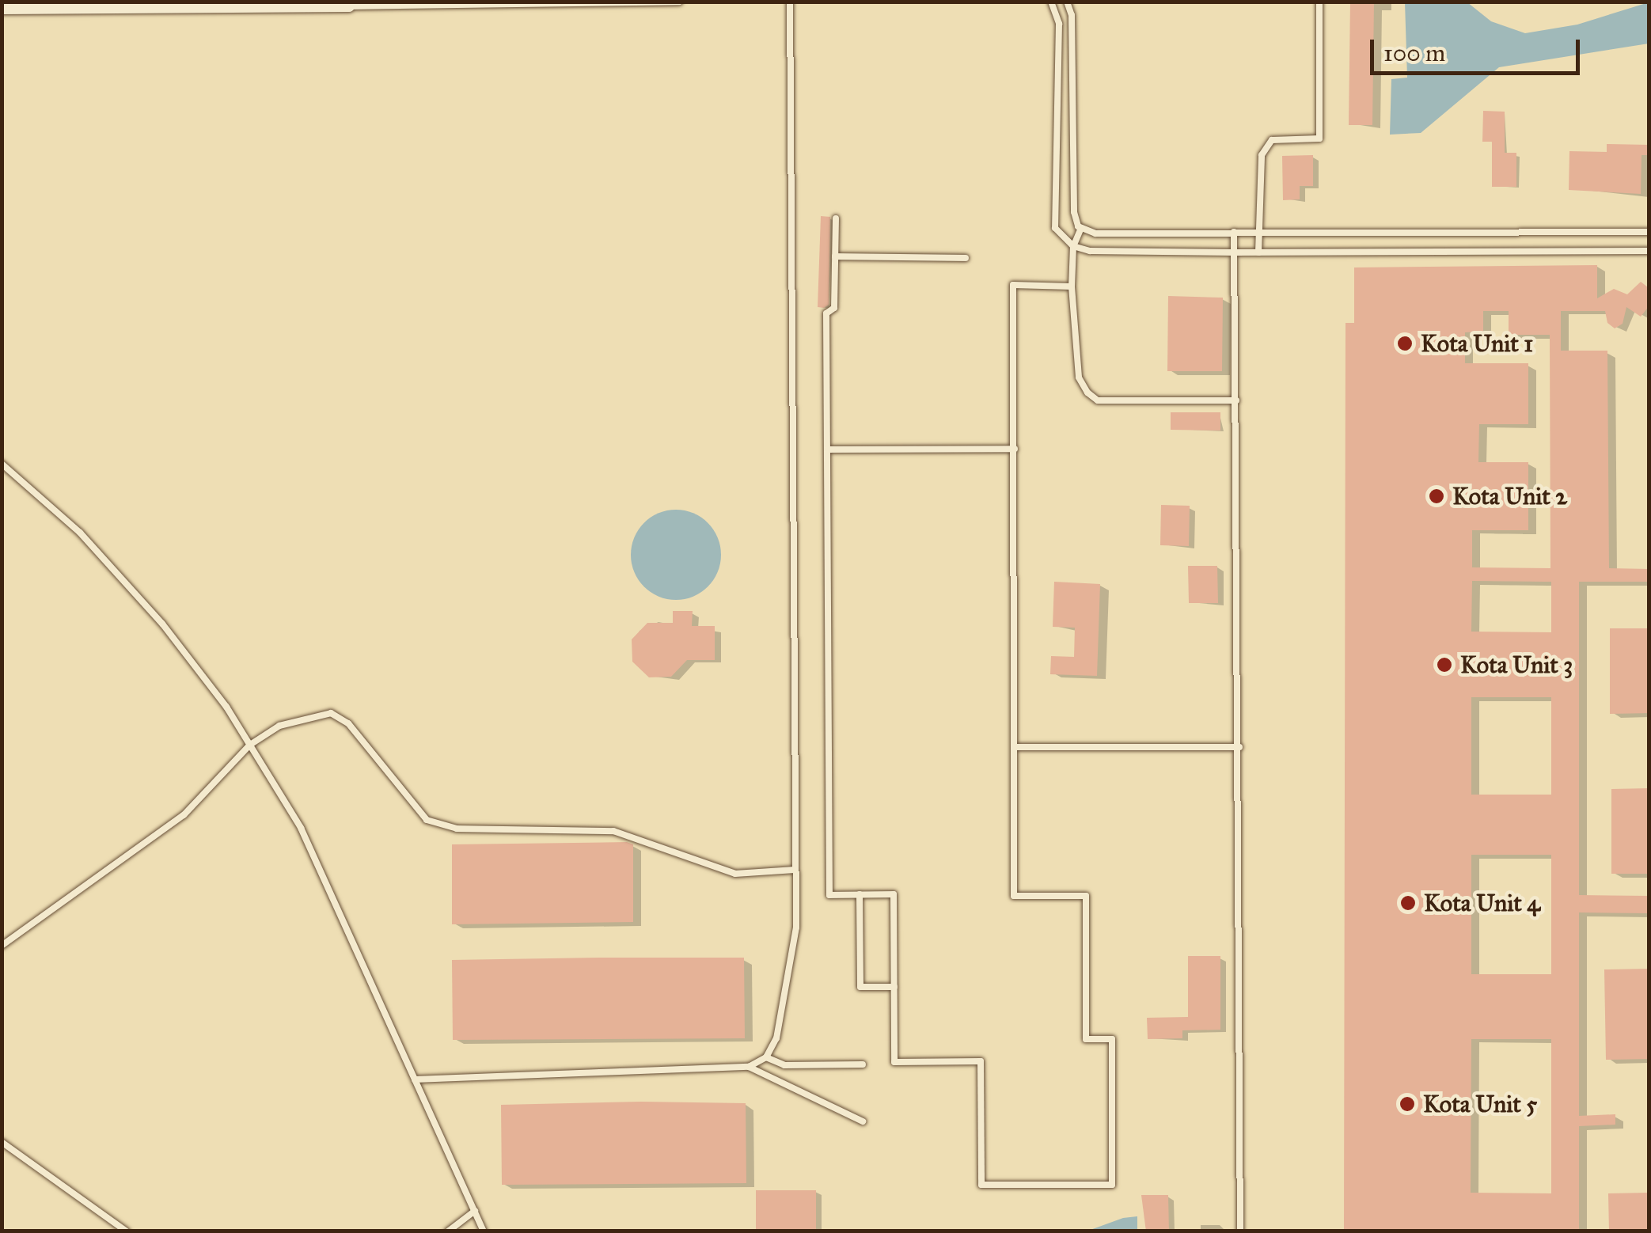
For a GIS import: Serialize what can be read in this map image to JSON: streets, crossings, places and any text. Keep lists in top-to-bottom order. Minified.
{"places":["Kota Unit 1","Kota Unit 2","Kota Unit 3","Kota Unit 4","Kota Unit 5"],"scale_bar":"100 m"}
